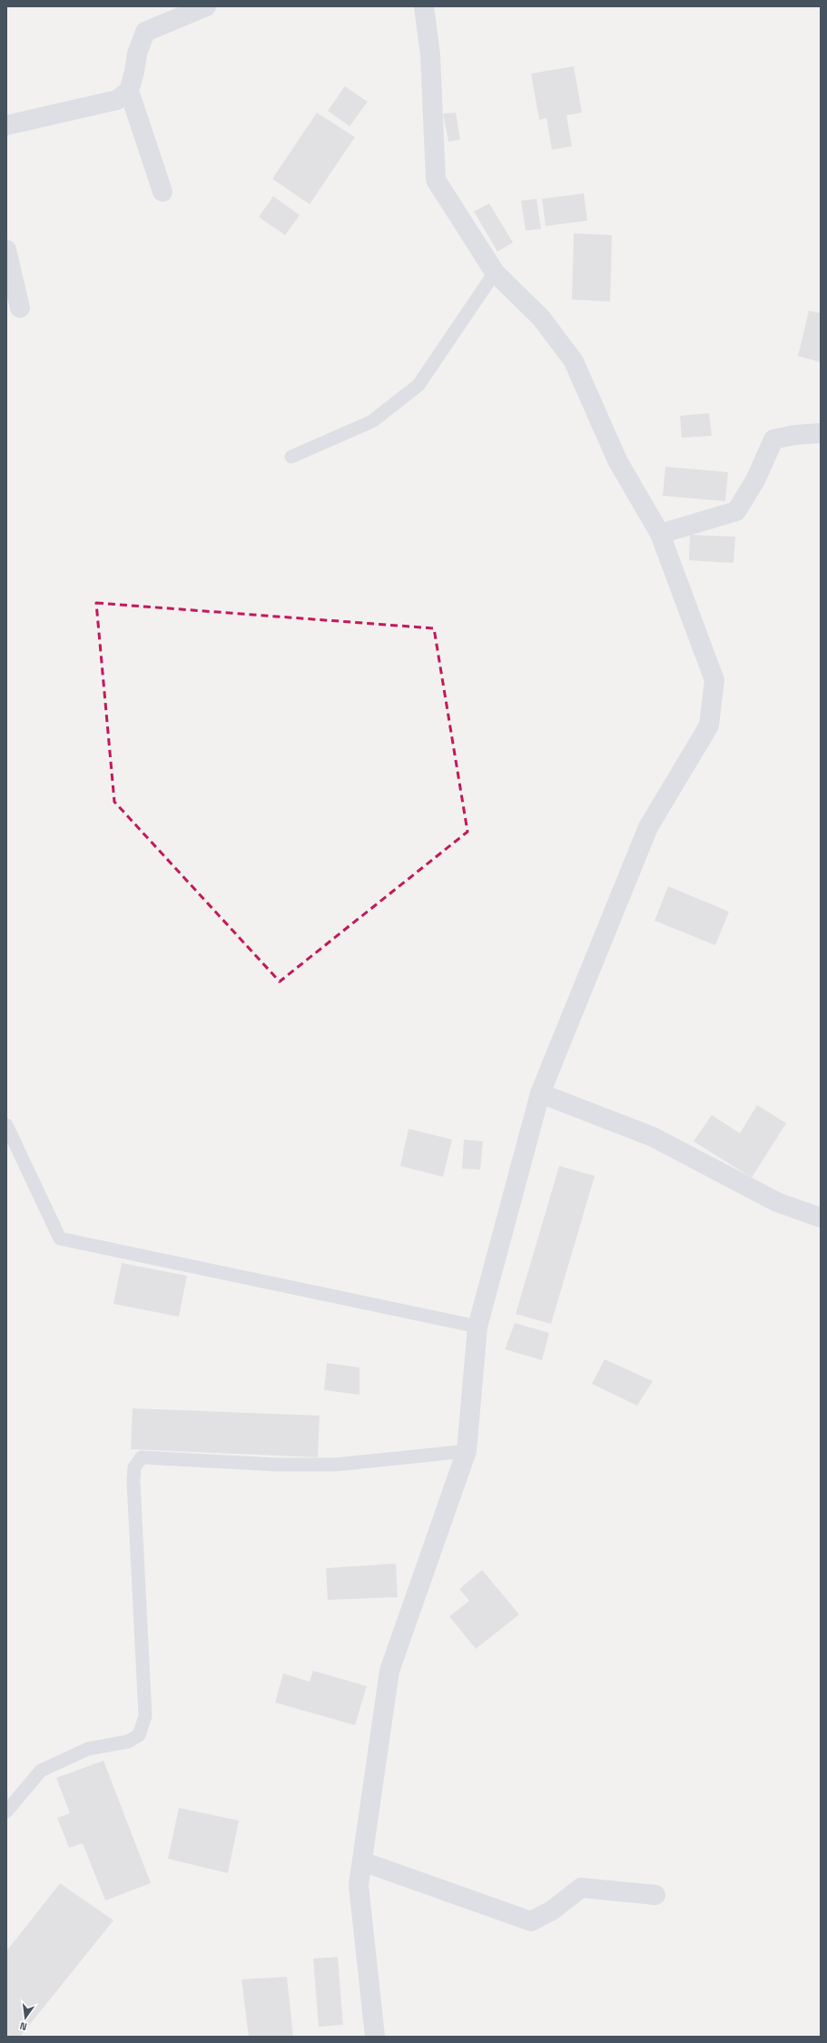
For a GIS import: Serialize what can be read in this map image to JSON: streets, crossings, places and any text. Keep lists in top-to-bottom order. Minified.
{"north":"bottom"}
